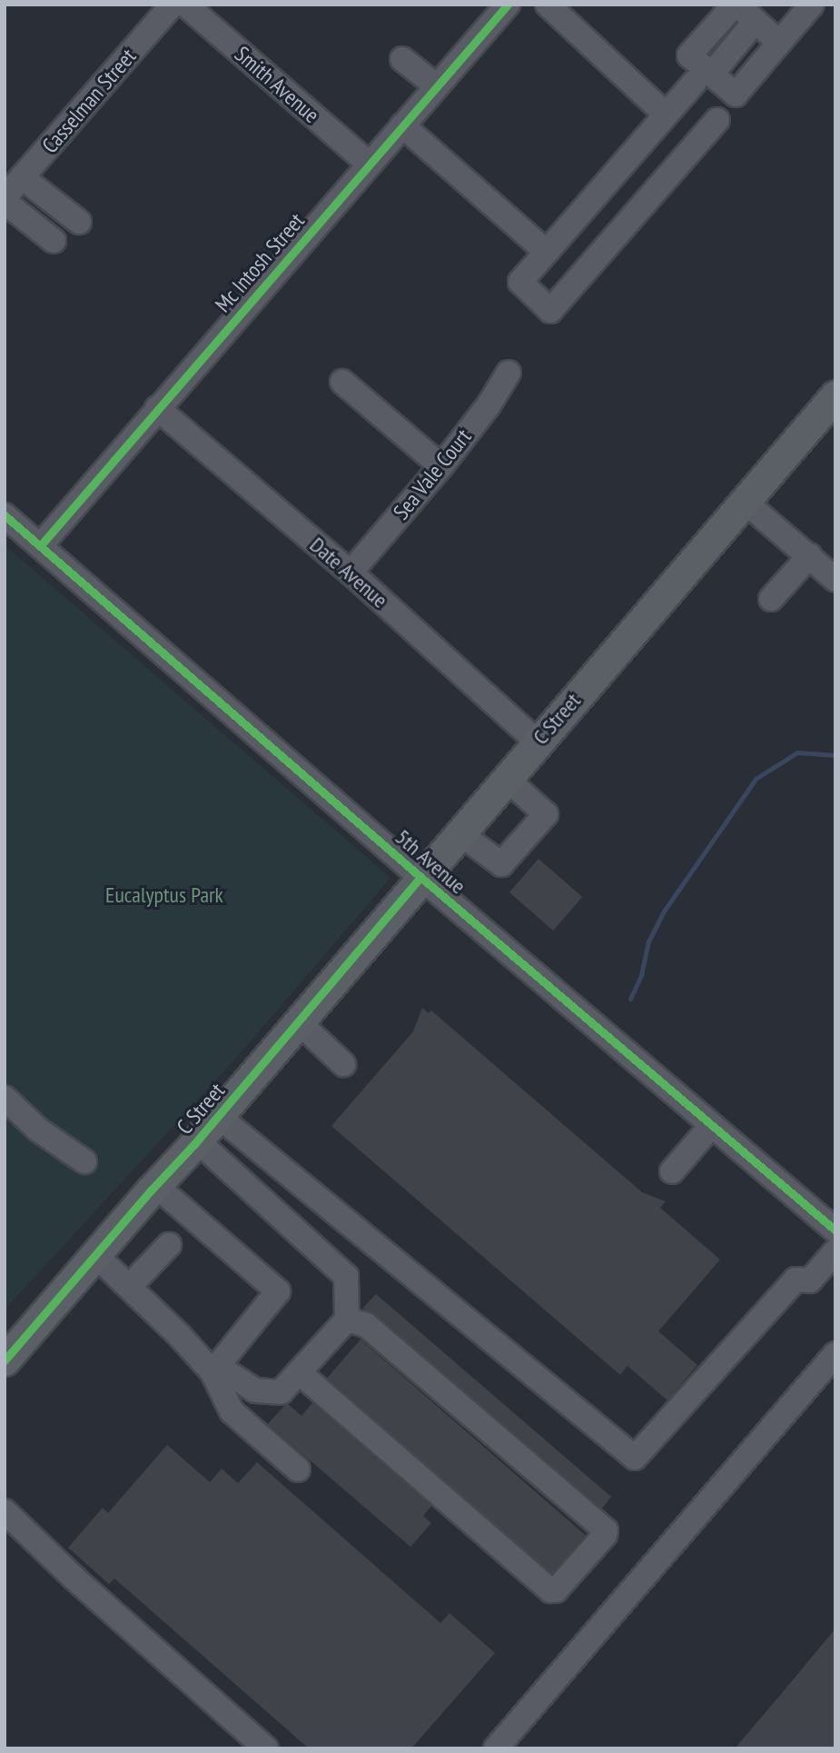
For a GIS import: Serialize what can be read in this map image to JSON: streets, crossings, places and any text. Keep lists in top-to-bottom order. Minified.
{"streets":{"main road":["C Street"],"street":["Smith Avenue","Casselman Street","Mc Intosh Street","Sea Vale Court","Date Avenue","5th Avenue"]},"crossings":[["Smith Avenue","Mc Intosh Street"],["Mc Intosh Street","Date Avenue"],["Mc Intosh Street","5th Avenue"],["Sea Vale Court","Date Avenue"],["Date Avenue","C Street"],["C Street","5th Avenue"]],"parks":["Eucalyptus Park"]}
